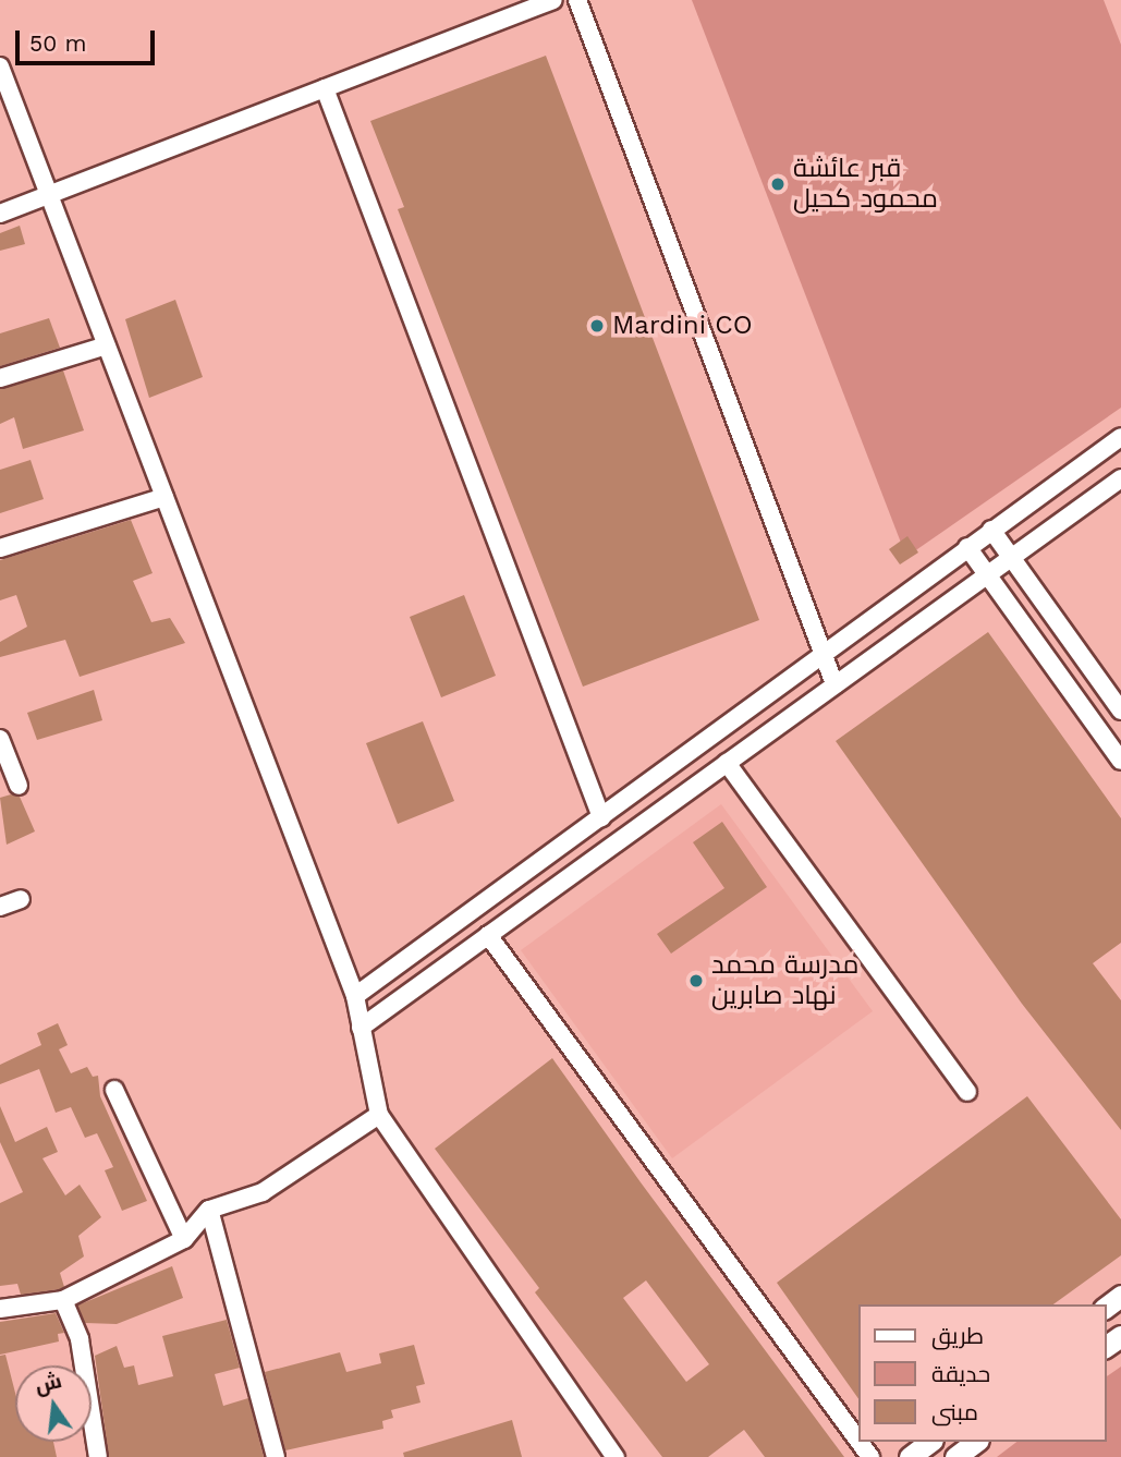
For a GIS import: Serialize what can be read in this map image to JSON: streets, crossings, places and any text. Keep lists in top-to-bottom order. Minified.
{"places":["قبر عائشة محمود كحيل","Mardini CO","مدرسة محمد نهاد صابرين"],"legend":["طريق","حديقة","مبنى"],"scale_bar":"50 m","north":"top"}
